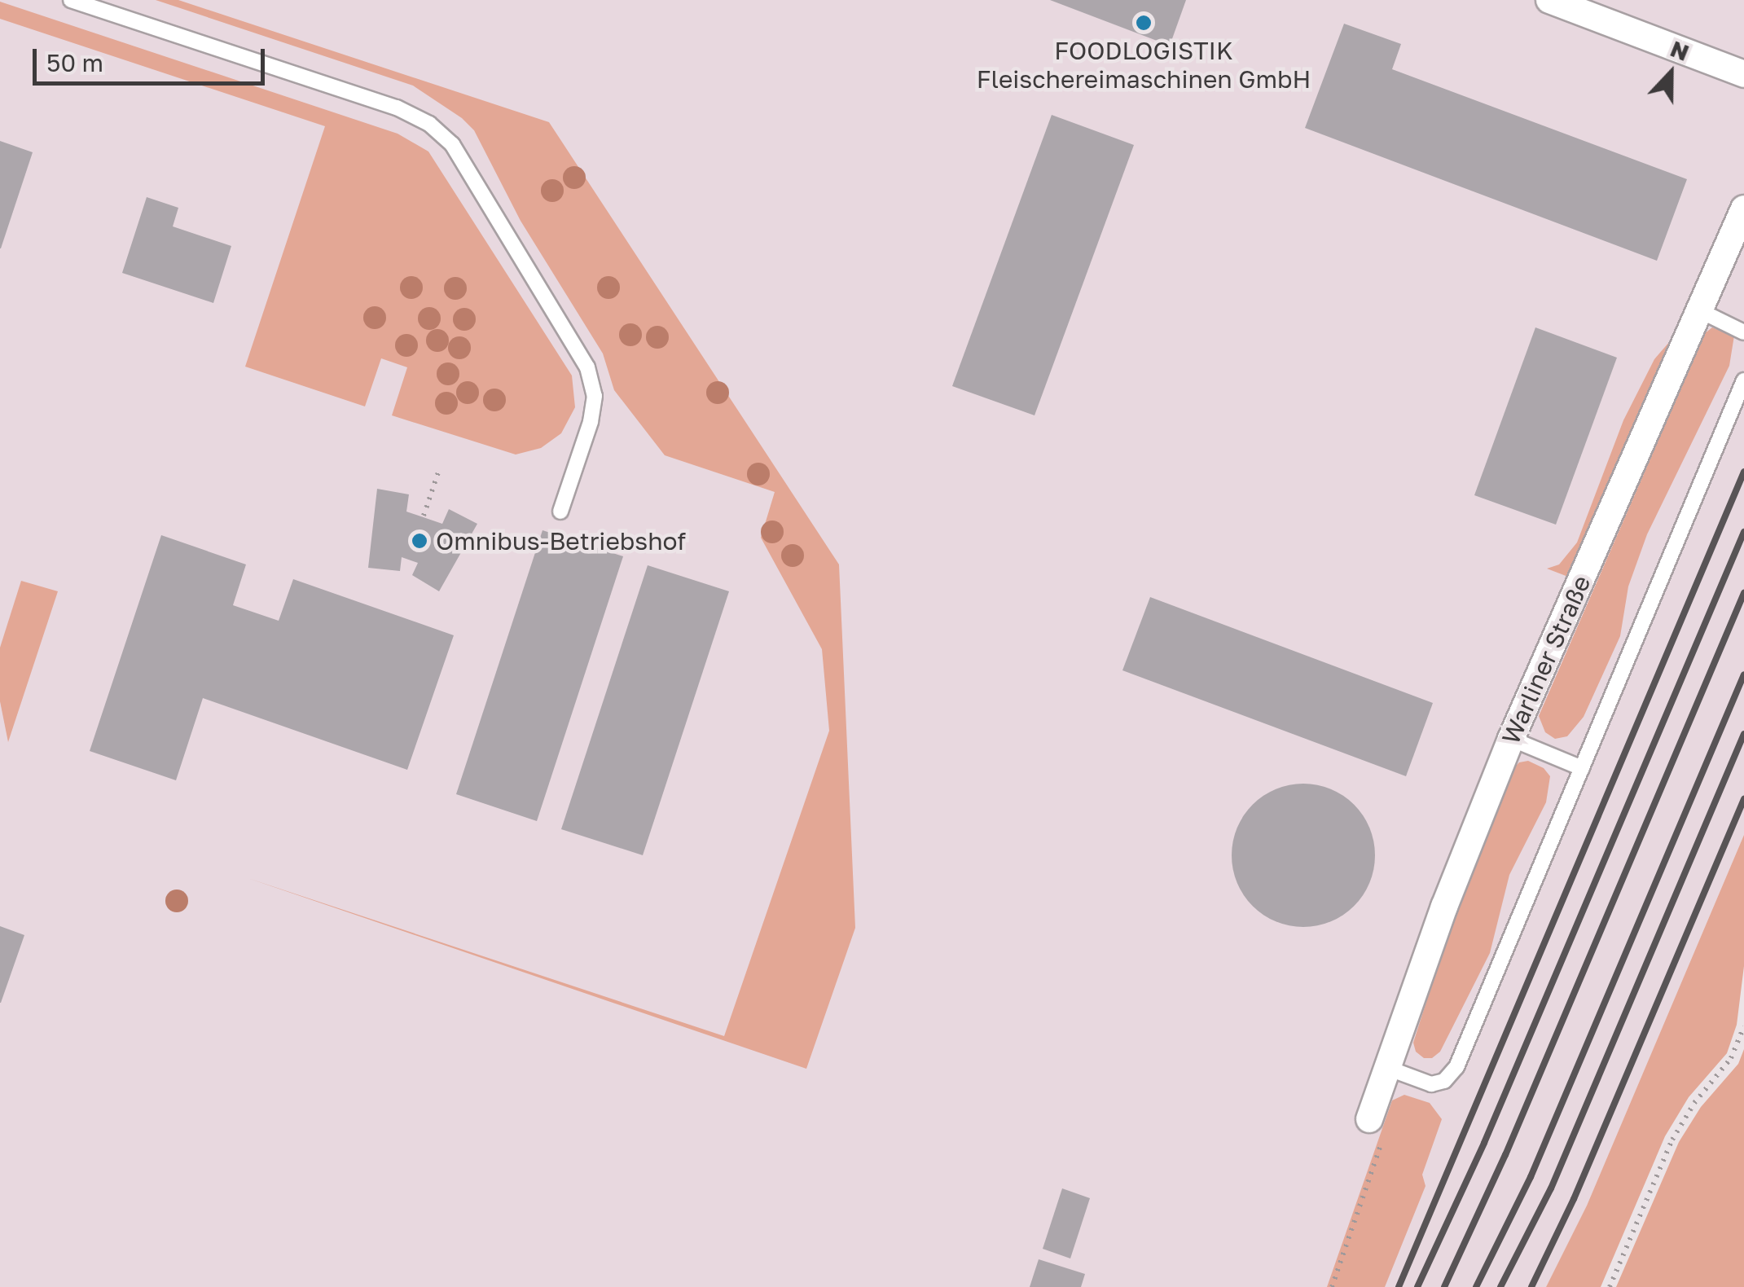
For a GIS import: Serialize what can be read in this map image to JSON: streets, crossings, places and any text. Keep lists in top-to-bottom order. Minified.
{"streets":{"street":["Warliner Straße"]},"places":["FOODLOGISTIK Fleischereimaschinen GmbH","Omnibus-Betriebshof"],"scale_bar":"50 m","north":"top"}
